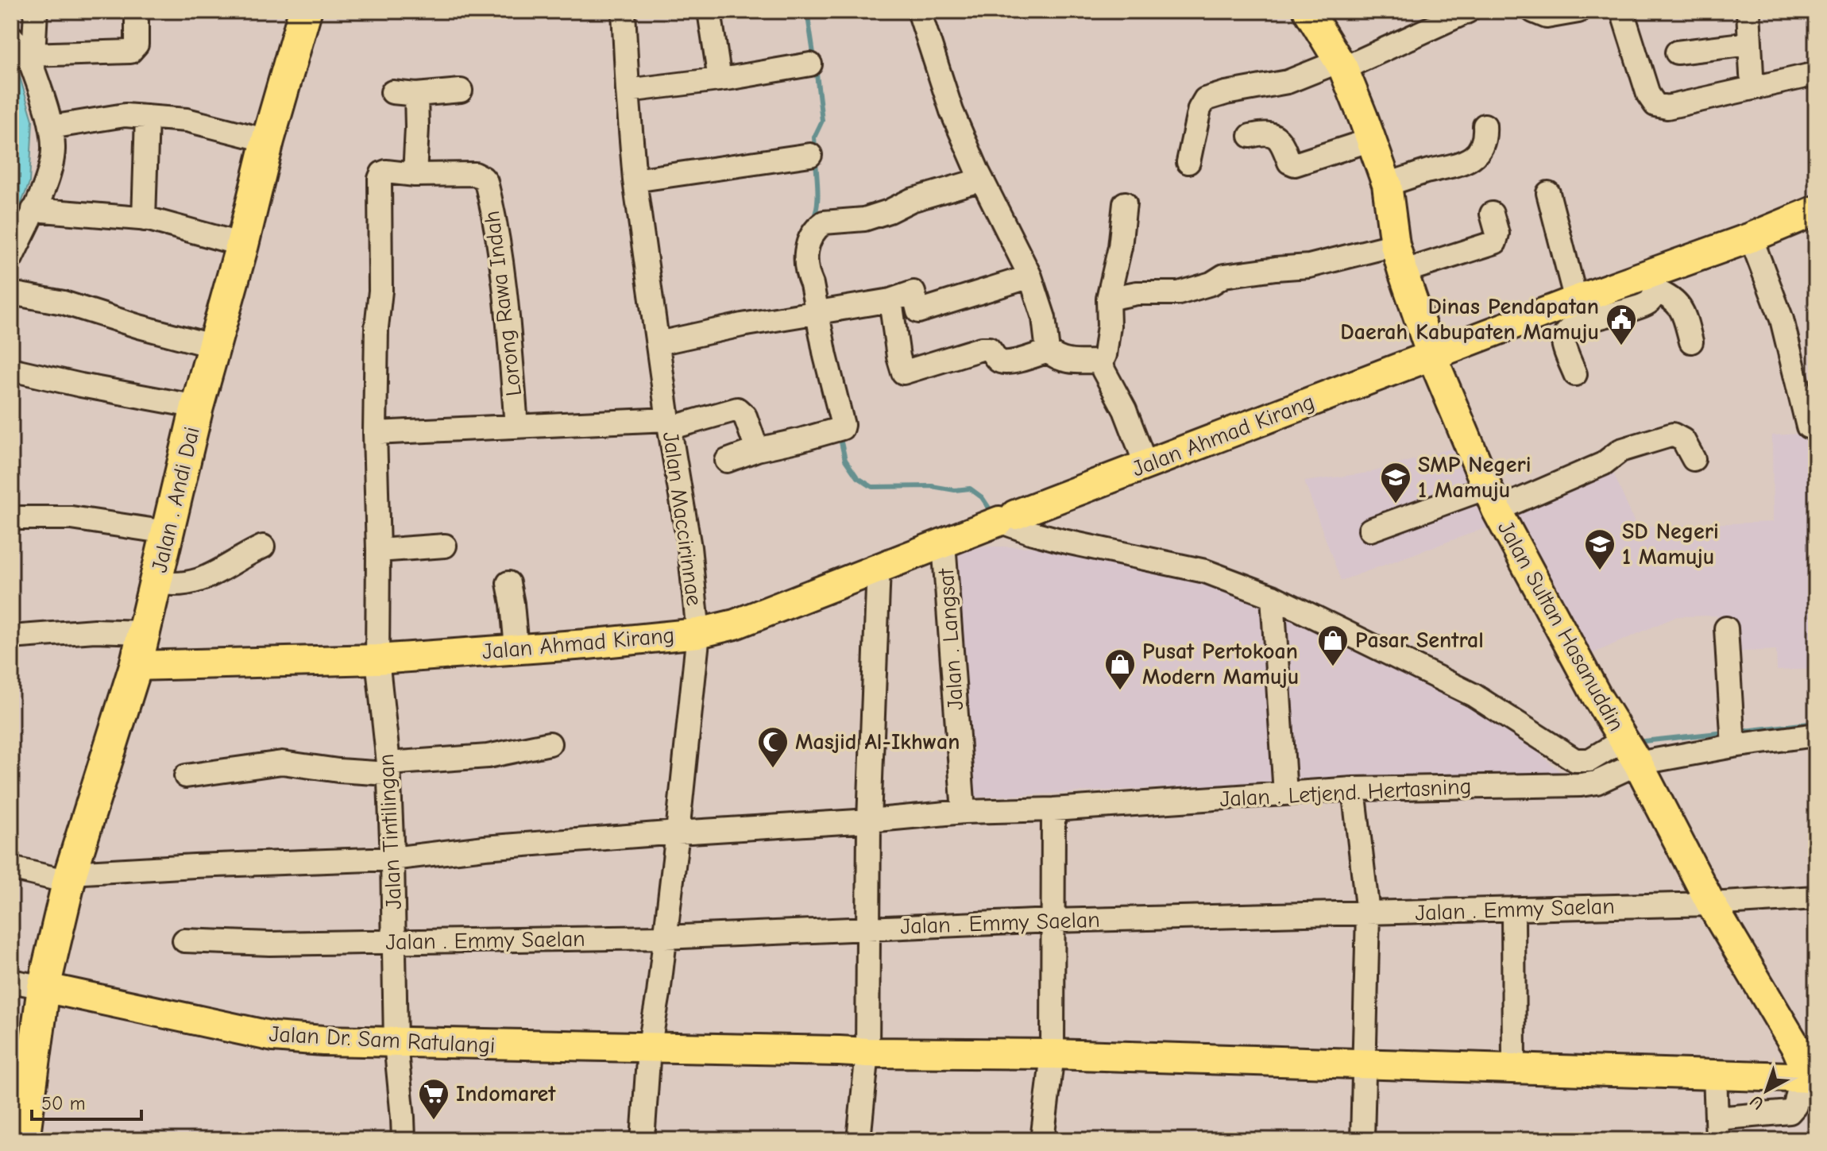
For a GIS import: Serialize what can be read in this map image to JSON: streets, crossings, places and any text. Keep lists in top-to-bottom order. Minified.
{"streets":{"highway":["Jalan . Andi Dai"],"main road":["Jalan Ahmad Kirang","Jalan Sultan Hasanuddin","Jalan Dr. Sam Ratulangi"],"street":["Lorong Rawa Indah","Jalan Maccirinnae","Jalan . Langsat","Jalan . Letjend. Hertasning","Jalan Tintilingan","Jalan . Emmy Saelan"]},"crossings":[["Lorong Rawa Indah","Jalan Tintilingan"],["Jalan Ahmad Kirang","Jalan . Andi Dai"],["Jalan Ahmad Kirang","Jalan Maccirinnae"],["Jalan Ahmad Kirang","Jalan Sultan Hasanuddin"],["Jalan Ahmad Kirang","Jalan . Langsat"],["Jalan Ahmad Kirang","Jalan Tintilingan"],["Jalan . Andi Dai","Jalan . Letjend. Hertasning"],["Jalan . Andi Dai","Jalan Dr. Sam Ratulangi"],["Jalan Maccirinnae","Jalan . Letjend. Hertasning"],["Jalan Maccirinnae","Jalan . Emmy Saelan"],["Jalan Maccirinnae","Jalan Dr. Sam Ratulangi"],["Jalan Sultan Hasanuddin","Jalan . Letjend. Hertasning"],["Jalan Sultan Hasanuddin","Jalan . Emmy Saelan"],["Jalan Sultan Hasanuddin","Jalan Dr. Sam Ratulangi"],["Jalan . Langsat","Jalan . Letjend. Hertasning"],["Jalan . Letjend. Hertasning","Jalan Tintilingan"],["Jalan Tintilingan","Jalan . Emmy Saelan"],["Jalan Tintilingan","Jalan Dr. Sam Ratulangi"]],"places":{"public building":["Dinas Pendapatan Daerah Kabupaten Mamuju"],"school or university":["SMP Negeri 1 Mamuju","SD Negeri 1 Mamuju"],"shop":["Pasar Sentral","Pusat Pertokoan Modern Mamuju"],"mosque":["Masjid Al-Ikhwan"],"supermarket":["Indomaret"]},"scale_bar":"50 m","north":"bottom left"}
